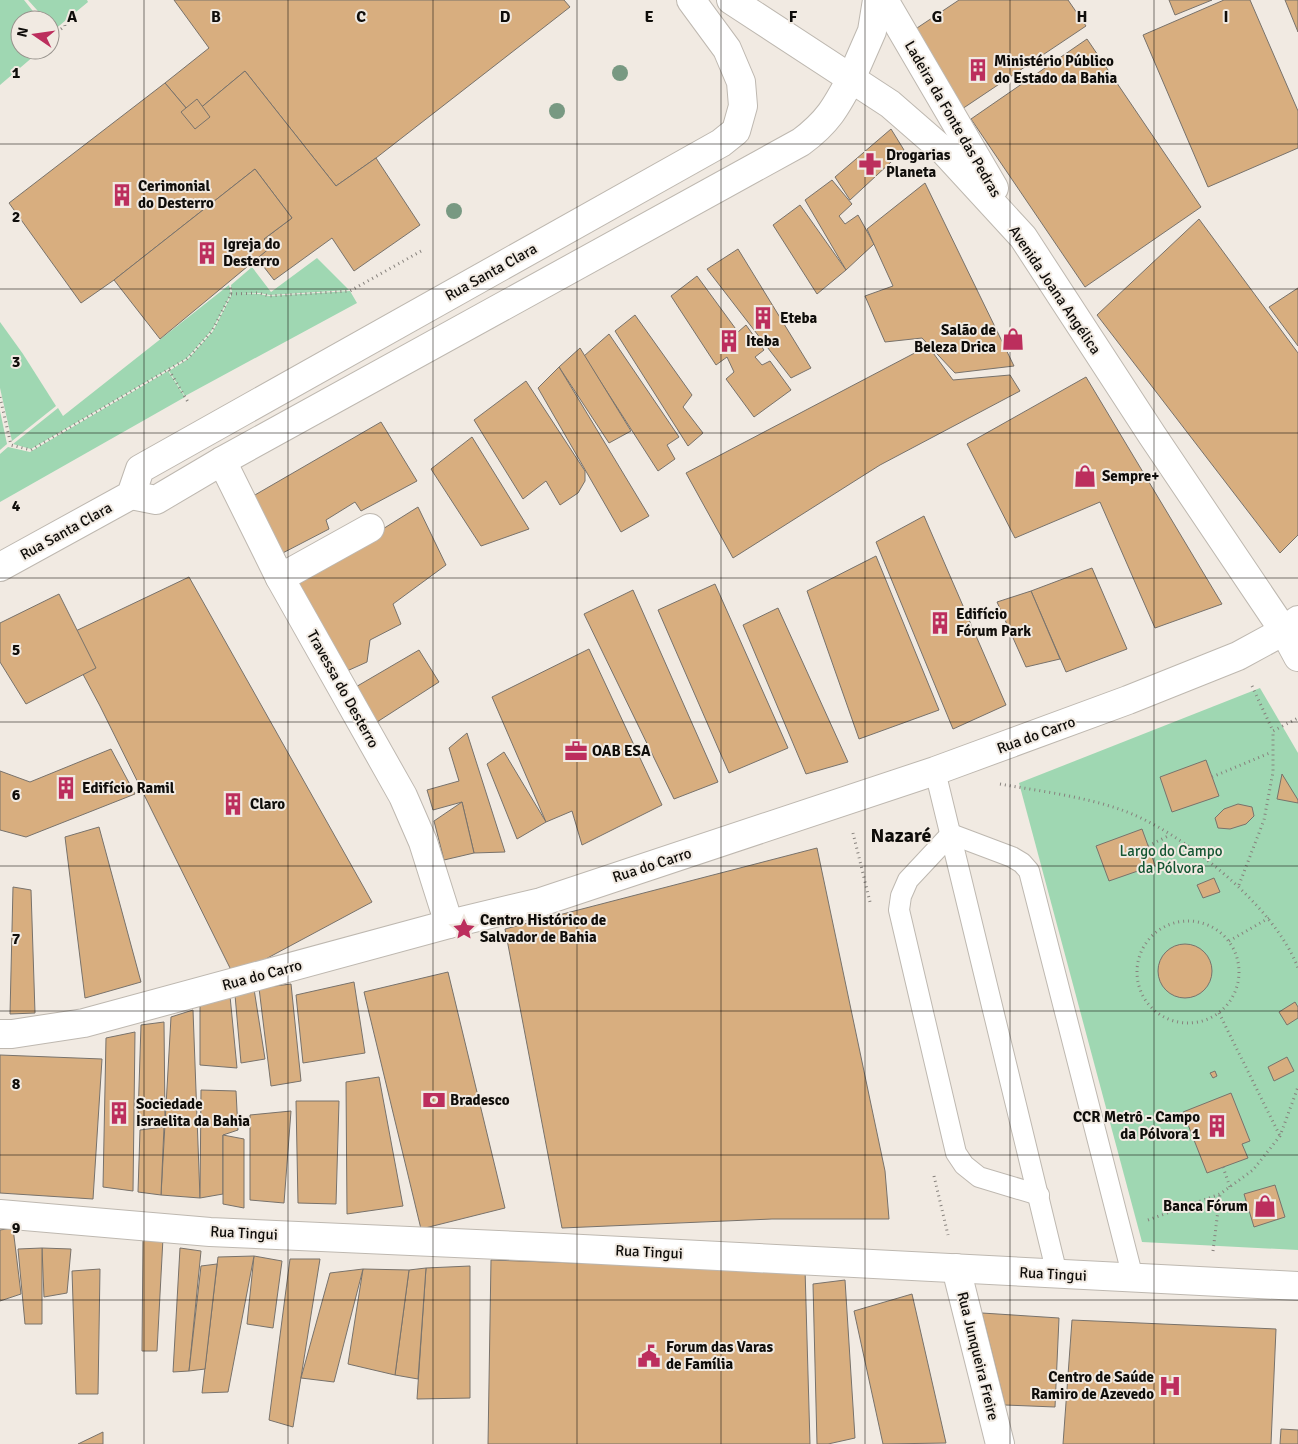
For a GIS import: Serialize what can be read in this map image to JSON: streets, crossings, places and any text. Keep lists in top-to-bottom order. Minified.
{"streets":{"street":["Ladeira da Fonte das Pedras","Rua Santa Clara","Avenida Joana Angélica","Travessa do Desterro","Rua do Carro","Rua Tingui","Rua Junqueira Freire"]},"crossings":[["Ladeira da Fonte das Pedras","Avenida Joana Angélica"],["Avenida Joana Angélica","Rua do Carro"],["Travessa do Desterro","Rua do Carro"],["Rua Tingui","Rua Junqueira Freire"]],"districts":["Nazaré"],"parks":["Largo do Campo da Pólvora"],"places":{"building":["Ministério Público do Estado da Bahia","Cerimonial do Desterro","Igreja do Desterro","Eteba","Iteba","Edifício Fórum Park","Edifício Ramil","Claro","Sociedade Israelita da Bahia","CCR Metrô - Campo da Pólvora 1"],"pharmacy":["Drogarias Planeta"],"shop":["Salão de Beleza Drica","Sempre+","Banca Fórum"],"office":["OAB ESA"],"place":["Centro Histórico de Salvador de Bahia"],"bank":["Bradesco"],"public building":["Forum das Varas de Família"],"hospital":["Centro de Saúde Ramiro de Azevedo"]},"north":"left","grid":{"columns":["A","B","C","D","E","F","G","H","I"],"rows":["1","2","3","4","5","6","7","8","9"]}}
